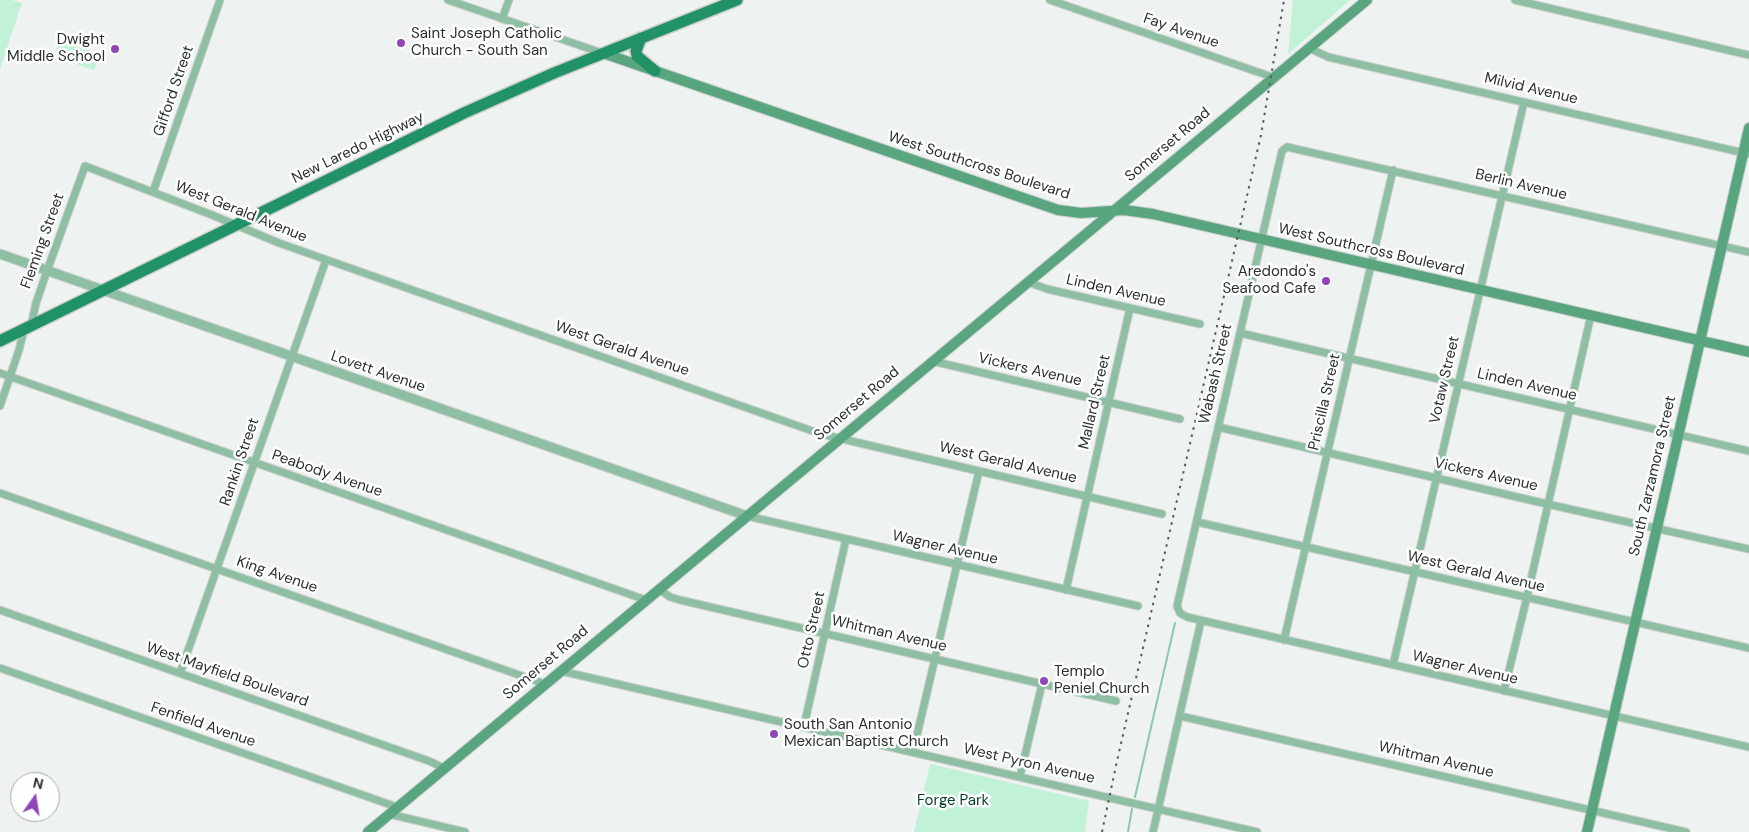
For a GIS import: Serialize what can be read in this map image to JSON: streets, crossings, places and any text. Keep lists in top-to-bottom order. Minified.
{"streets":{"main road":["Somerset Road","New Laredo Highway","West Southcross Boulevard","South Zarzamora Street"],"street":["Fay Avenue","Milvid Avenue","Gifford Street","Berlin Avenue","West Gerald Avenue","Fleming Street","Linden Avenue","Vickers Avenue","Lovett Avenue","Wabash Street","Votaw Street","Mallard Street","Priscilla Street","Rankin Street","Peabody Avenue","Wagner Avenue","King Avenue","Otto Street","Whitman Avenue","West Mayfield Boulevard","Fenfield Avenue","West Pyron Avenue"]},"crossings":[["Fay Avenue","Somerset Road"],["Milvid Avenue","Somerset Road"],["Milvid Avenue","Votaw Street"],["Milvid Avenue","South Zarzamora Street"],["Gifford Street","West Gerald Avenue"],["Somerset Road","West Southcross Boulevard"],["Somerset Road","West Gerald Avenue"],["Somerset Road","Linden Avenue"],["Somerset Road","Vickers Avenue"],["Somerset Road","Lovett Avenue"],["Somerset Road","Peabody Avenue"],["Somerset Road","Wagner Avenue"],["Somerset Road","King Avenue"],["Somerset Road","Whitman Avenue"],["Somerset Road","West Mayfield Boulevard"],["Somerset Road","Fenfield Avenue"],["Somerset Road","West Pyron Avenue"],["New Laredo Highway","West Southcross Boulevard"],["New Laredo Highway","West Gerald Avenue"],["New Laredo Highway","Fleming Street"],["New Laredo Highway","Lovett Avenue"],["West Southcross Boulevard","Wabash Street"],["West Southcross Boulevard","Votaw Street"],["West Southcross Boulevard","Priscilla Street"],["West Southcross Boulevard","South Zarzamora Street"],["Berlin Avenue","Wabash Street"],["Berlin Avenue","Votaw Street"],["Berlin Avenue","Priscilla Street"],["Berlin Avenue","South Zarzamora Street"],["West Gerald Avenue","Fleming Street"],["West Gerald Avenue","Wabash Street"],["West Gerald Avenue","Votaw Street"],["West Gerald Avenue","Mallard Street"],["West Gerald Avenue","Priscilla Street"],["West Gerald Avenue","Rankin Street"],["West Gerald Avenue","South Zarzamora Street"],["Fleming Street","Lovett Avenue"],["Fleming Street","Peabody Avenue"],["Linden Avenue","Wabash Street"],["Linden Avenue","Votaw Street"],["Linden Avenue","Mallard Street"],["Linden Avenue","Priscilla Street"],["Linden Avenue","South Zarzamora Street"],["Vickers Avenue","Wabash Street"],["Vickers Avenue","Votaw Street"],["Vickers Avenue","Mallard Street"],["Vickers Avenue","Priscilla Street"],["Vickers Avenue","South Zarzamora Street"],["Lovett Avenue","Rankin Street"],["Lovett Avenue","Wagner Avenue"],["Wabash Street","Wagner Avenue"],["Votaw Street","Wagner Avenue"],["Mallard Street","Wagner Avenue"],["Priscilla Street","Wagner Avenue"],["Rankin Street","Peabody Avenue"],["Rankin Street","King Avenue"],["Rankin Street","West Mayfield Boulevard"],["South Zarzamora Street","Wagner Avenue"],["South Zarzamora Street","Whitman Avenue"],["Wagner Avenue","Otto Street"],["Otto Street","Whitman Avenue"],["Otto Street","West Pyron Avenue"]],"parks":["Forge Park"],"places":["Saint Joseph Catholic Church - South San","Dwight Middle School","Aredondo's Seafood Cafe","Templo Peniel Church","South San Antonio Mexican Baptist Church"],"north":"top"}
